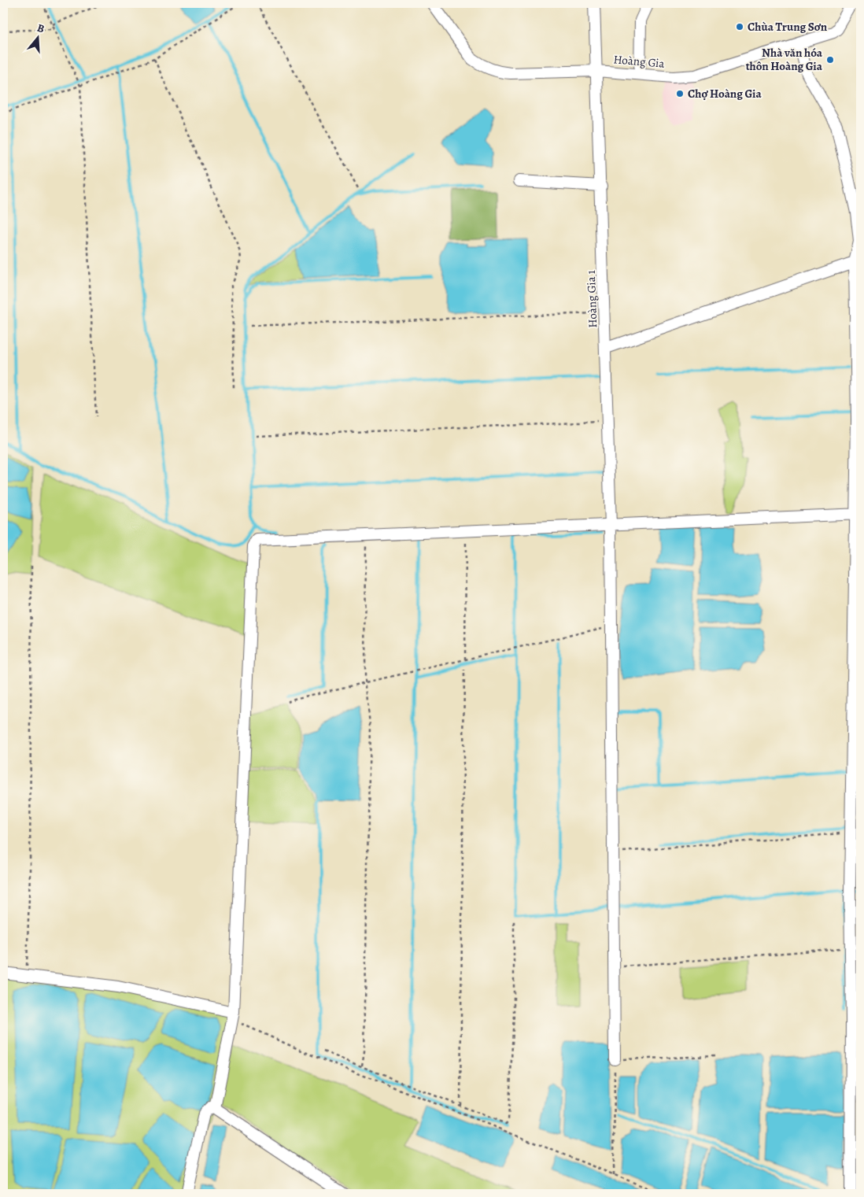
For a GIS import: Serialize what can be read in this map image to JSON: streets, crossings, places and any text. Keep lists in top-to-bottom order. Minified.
{"streets":{"street":["Hoàng Gia","Hoàng Gia 1"]},"crossings":[["Hoàng Gia","Hoàng Gia 1"]],"places":["Chùa Trung Sơn","Nhà văn hóa thôn Hoàng Gia","Chợ Hoàng Gia"],"north":"top"}
